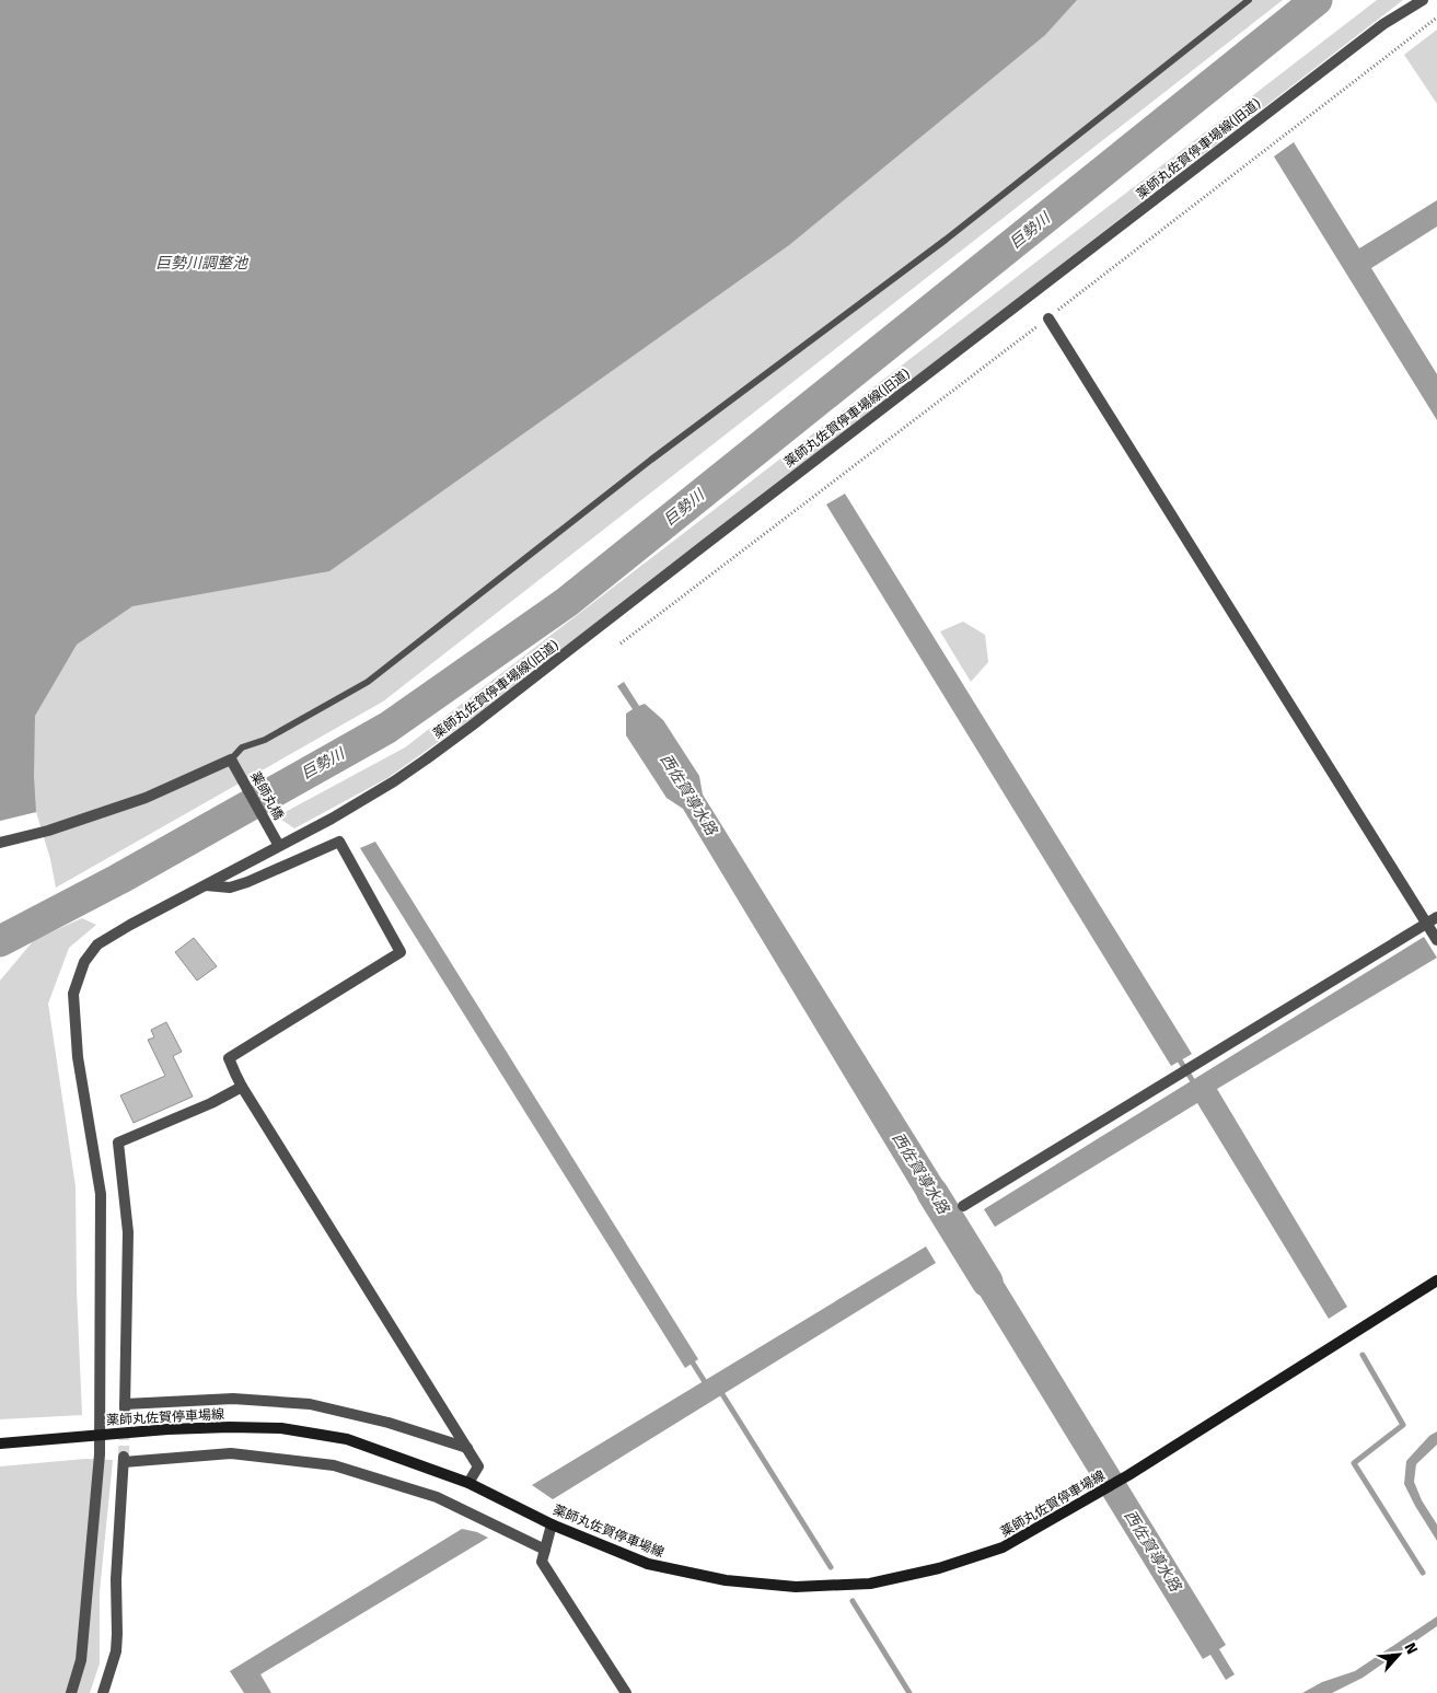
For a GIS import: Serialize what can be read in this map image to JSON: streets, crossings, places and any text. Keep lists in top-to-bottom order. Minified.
{"streets":{"main road":["薬師丸佐賀停車場線"],"street":["薬師丸佐賀停車場線(旧道)","薬師丸橋"]},"crossings":[["薬師丸佐賀停車場線(旧道)","薬師丸橋"],["薬師丸佐賀停車場線(旧道)","薬師丸佐賀停車場線"]],"water":["巨勢川","巨勢川調整池","西佐賀導水路"],"north":"top right"}
